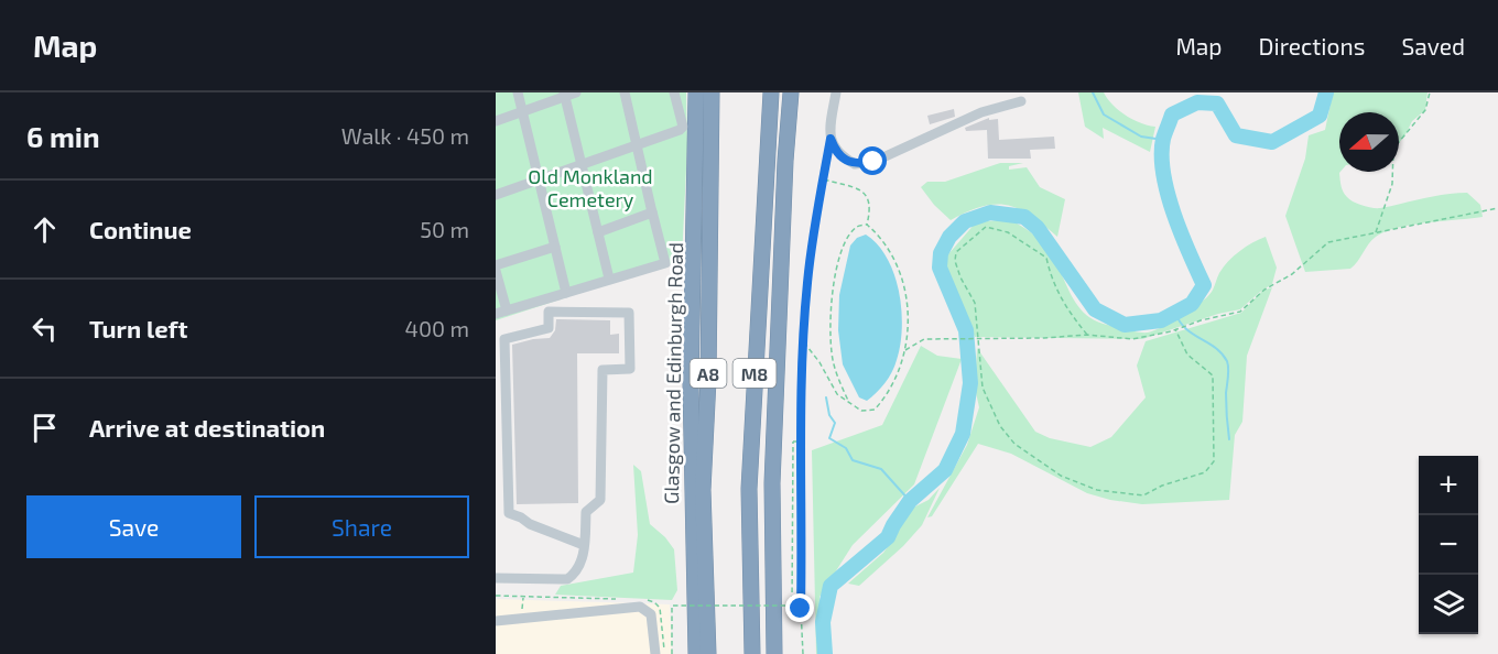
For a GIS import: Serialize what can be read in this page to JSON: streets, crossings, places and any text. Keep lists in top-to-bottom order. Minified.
{"streets":{"highway":["Glasgow and Edinburgh Road","A8","M8"]},"parks":["Old Monkland Cemetery"],"north":"left","page":{"header":"Map","nav":["Map","Directions","Saved"],"heading":["6 min","Walk · 450 m"],"list":[["Continue","50 m"],["Turn left","400 m"],"Arrive at destination"],"map_buttons":["+","−"],"buttons":["Save","Share"]}}
